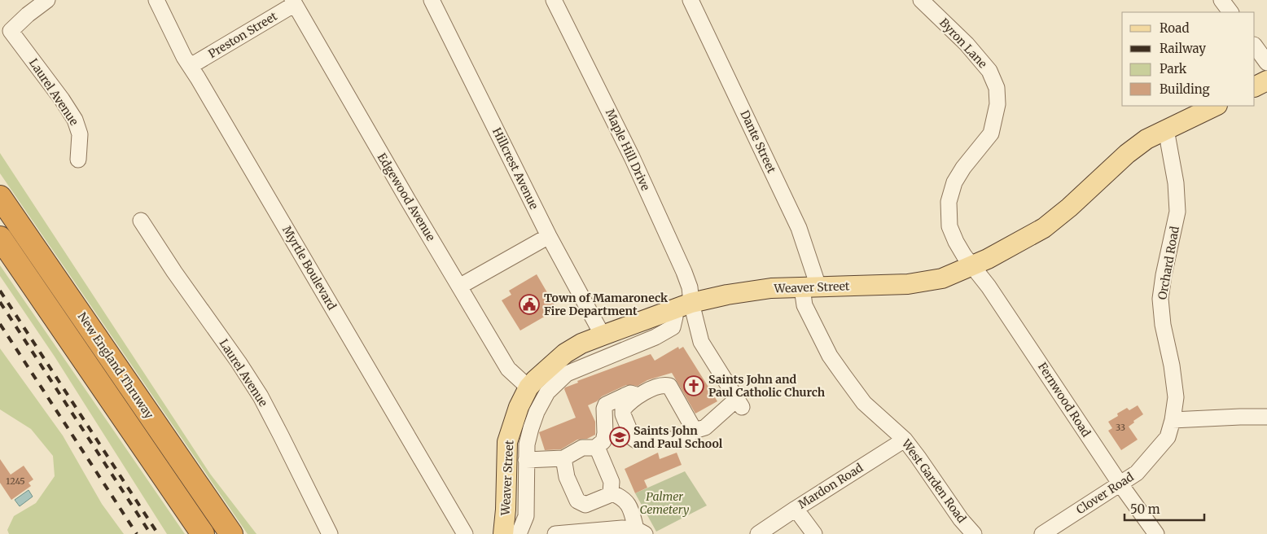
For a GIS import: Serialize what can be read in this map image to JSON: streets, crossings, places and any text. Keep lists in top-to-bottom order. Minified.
{"streets":{"highway":["New England Thruway"],"main road":["Weaver Street"],"street":["Preston Street","Byron Lane","Laurel Avenue","Dante Street","Maple Hill Drive","Hillcrest Avenue","Edgewood Avenue","Orchard Road","Myrtle Boulevard","Fernwood Road","West Garden Road","Mardon Road","Clover Road"]},"crossings":[["Preston Street","Edgewood Avenue"],["Preston Street","Myrtle Boulevard"],["Byron Lane","Weaver Street"],["Byron Lane","Fernwood Road"],["Dante Street","Weaver Street"],["Dante Street","West Garden Road"],["Maple Hill Drive","Weaver Street"],["Hillcrest Avenue","Weaver Street"],["Edgewood Avenue","Weaver Street"],["Orchard Road","Weaver Street"],["Orchard Road","Clover Road"],["Weaver Street","Fernwood Road"],["Weaver Street","West Garden Road"],["Fernwood Road","Clover Road"],["West Garden Road","Mardon Road"]],"parks":["Palmer Cemetery"],"places":{"public building":["Town of Mamaroneck Fire Department"],"church":["Saints John and Paul Catholic Church"],"school or university":["Saints John and Paul School"]},"house_numbers":["33","1245"],"legend":["Road","Railway","Park","Building"],"scale_bar":"50 m"}
